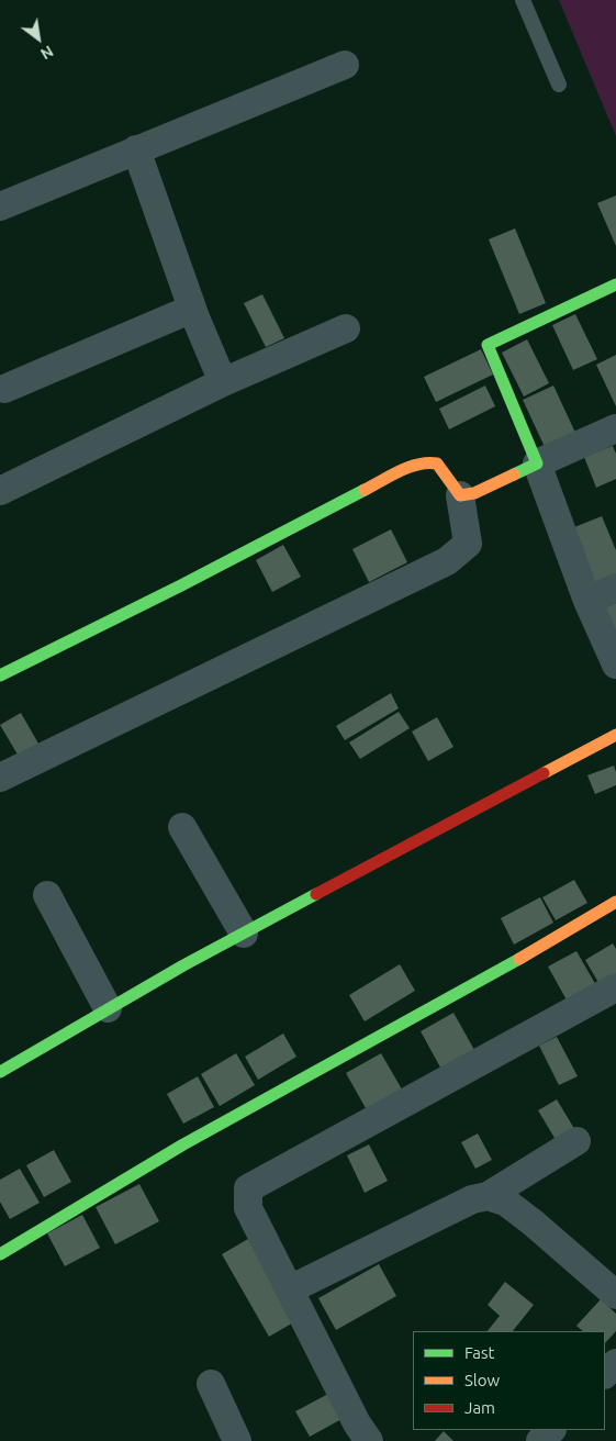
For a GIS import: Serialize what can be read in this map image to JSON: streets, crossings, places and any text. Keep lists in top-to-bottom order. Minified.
{"legend":["Fast","Slow","Jam"],"north":"bottom right"}
